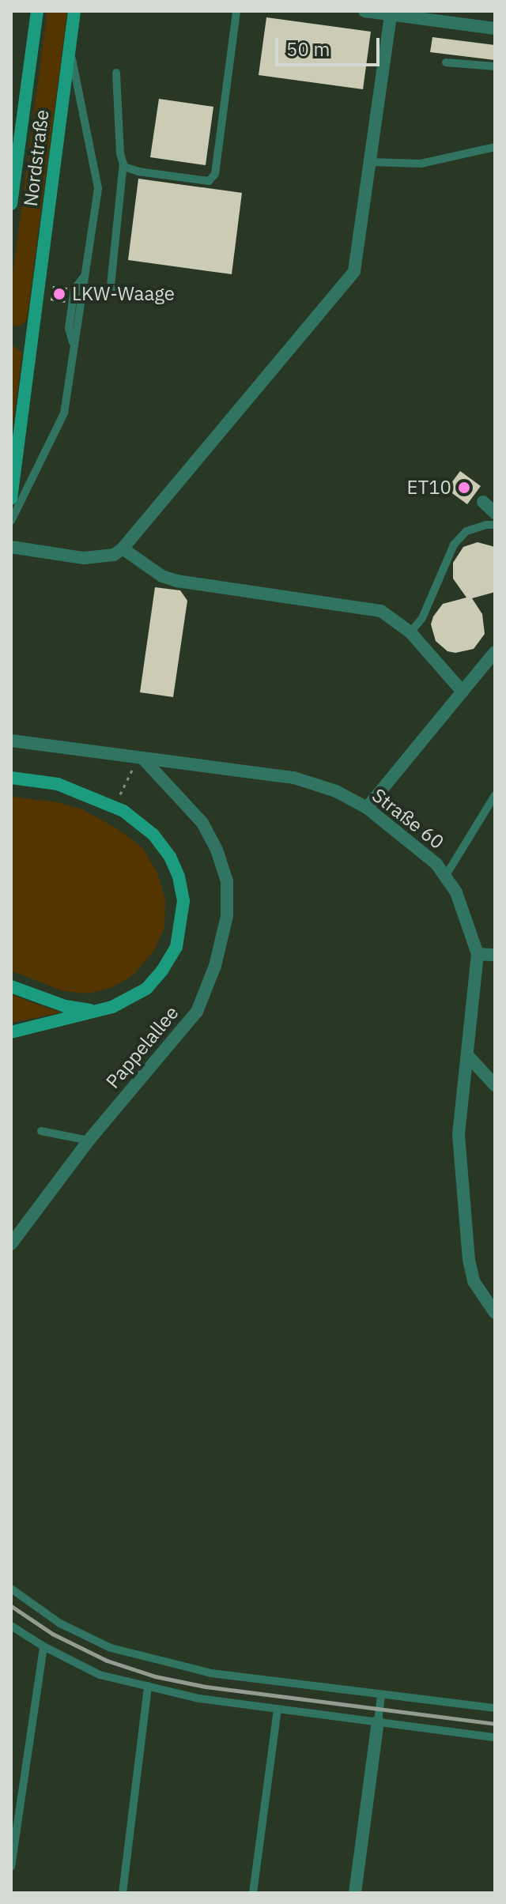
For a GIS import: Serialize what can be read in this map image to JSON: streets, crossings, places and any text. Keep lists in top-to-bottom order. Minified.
{"streets":{"street":["Nordstraße","Straße 60","Pappelallee"]},"crossings":[["Straße 60","Pappelallee"]],"places":["LKW-Waage","ET10"],"scale_bar":"50 m"}
